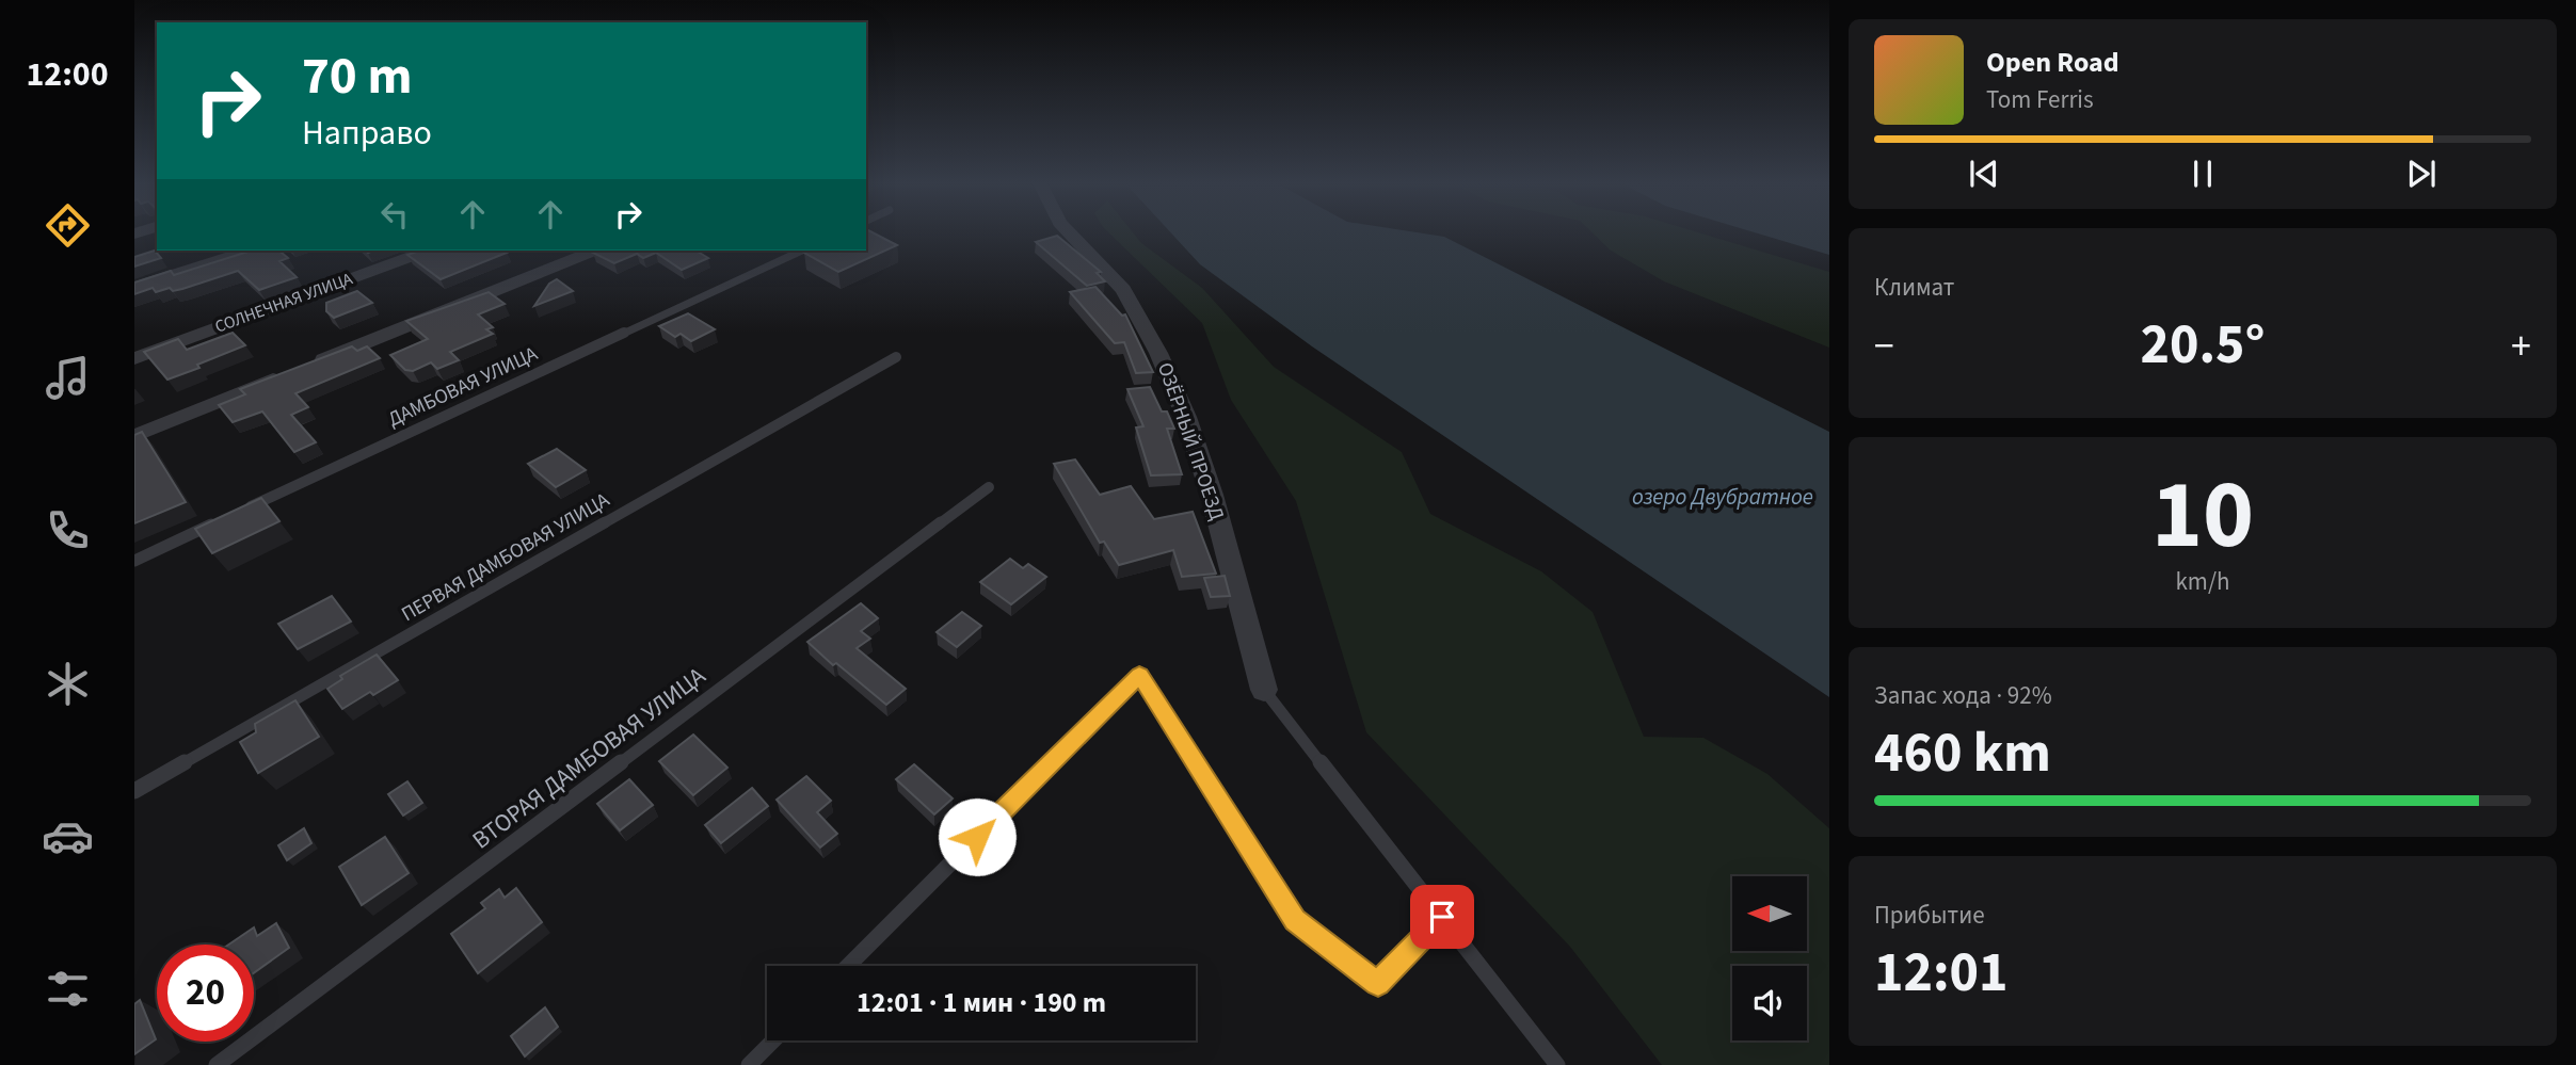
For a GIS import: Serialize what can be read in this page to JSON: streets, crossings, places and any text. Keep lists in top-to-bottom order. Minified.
{"streets":{"street":["СОЛНЕЧНАЯ УЛИЦА","ОЗЁРНЫЙ ПРОЕЗД"],"lane":["ДАМБОВАЯ УЛИЦА","ПЕРВАЯ ДАМБОВАЯ УЛИЦА","ВТОРАЯ ДАМБОВАЯ УЛИЦА"]},"water":["озеро Двубратное"],"north":"left","page":{"tabs":"12:00","turn":["70 m","Направо"],"song":["Open Road","Tom Ferris"],"tile":["Климат",["10","km/h"],["Запас хода · 92%","460 km"],["Прибытие","12:01"]],"heat":["−","20.5°","+"],"limit":"20","trip":"12:01 · 1 мин · 190 m"}}
